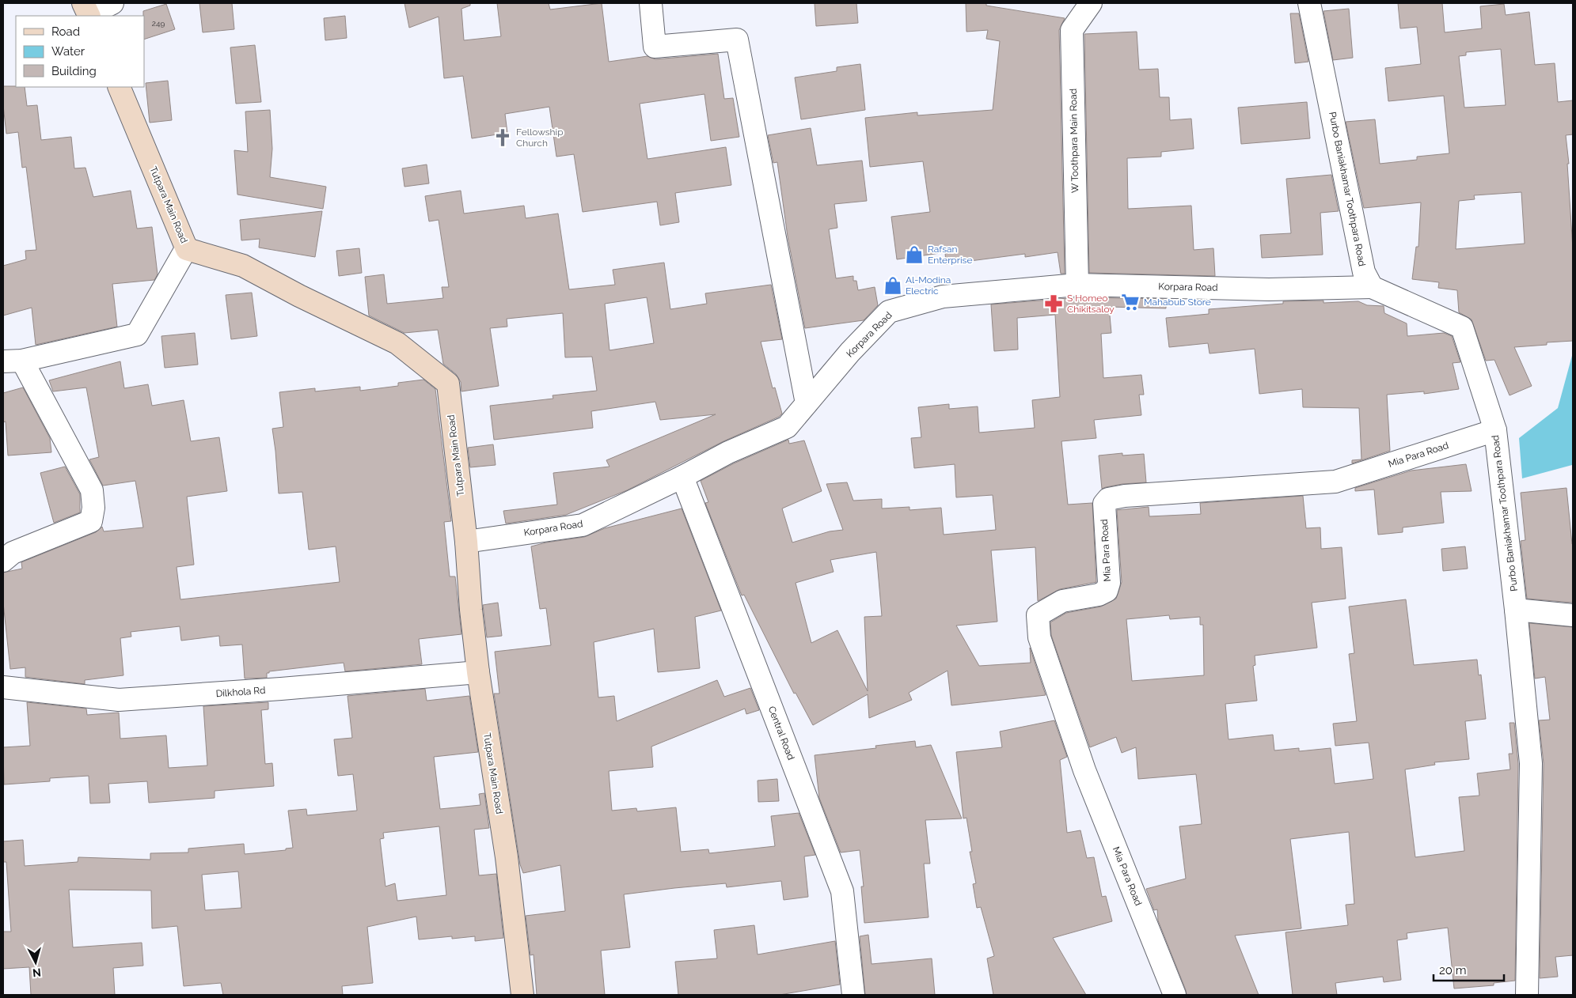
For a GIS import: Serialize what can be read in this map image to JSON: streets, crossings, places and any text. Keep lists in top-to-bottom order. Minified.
{"streets":{"street":["W Toothpara Main Road","Purbo Baniakhamar Toothpara Road","Tutpara Main Road","Korpara Road","Mia Para Road","Dilkhola Rd","Central Road"]},"crossings":[["W Toothpara Main Road","Korpara Road"],["Purbo Baniakhamar Toothpara Road","Korpara Road"],["Purbo Baniakhamar Toothpara Road","Mia Para Road"],["Tutpara Main Road","Korpara Road"],["Tutpara Main Road","Dilkhola Rd"],["Korpara Road","Central Road"]],"places":{"church":["Fellowship Church"],"shop":["Rafsan Enterprise","Al-Modina Electric"],"supermarket":["Mahabub Store"],"pharmacy":["S Homeo Chikitsaloy"]},"house_numbers":["249"],"legend":["Road","Water","Building"],"scale_bar":"20 m","north":"bottom"}
